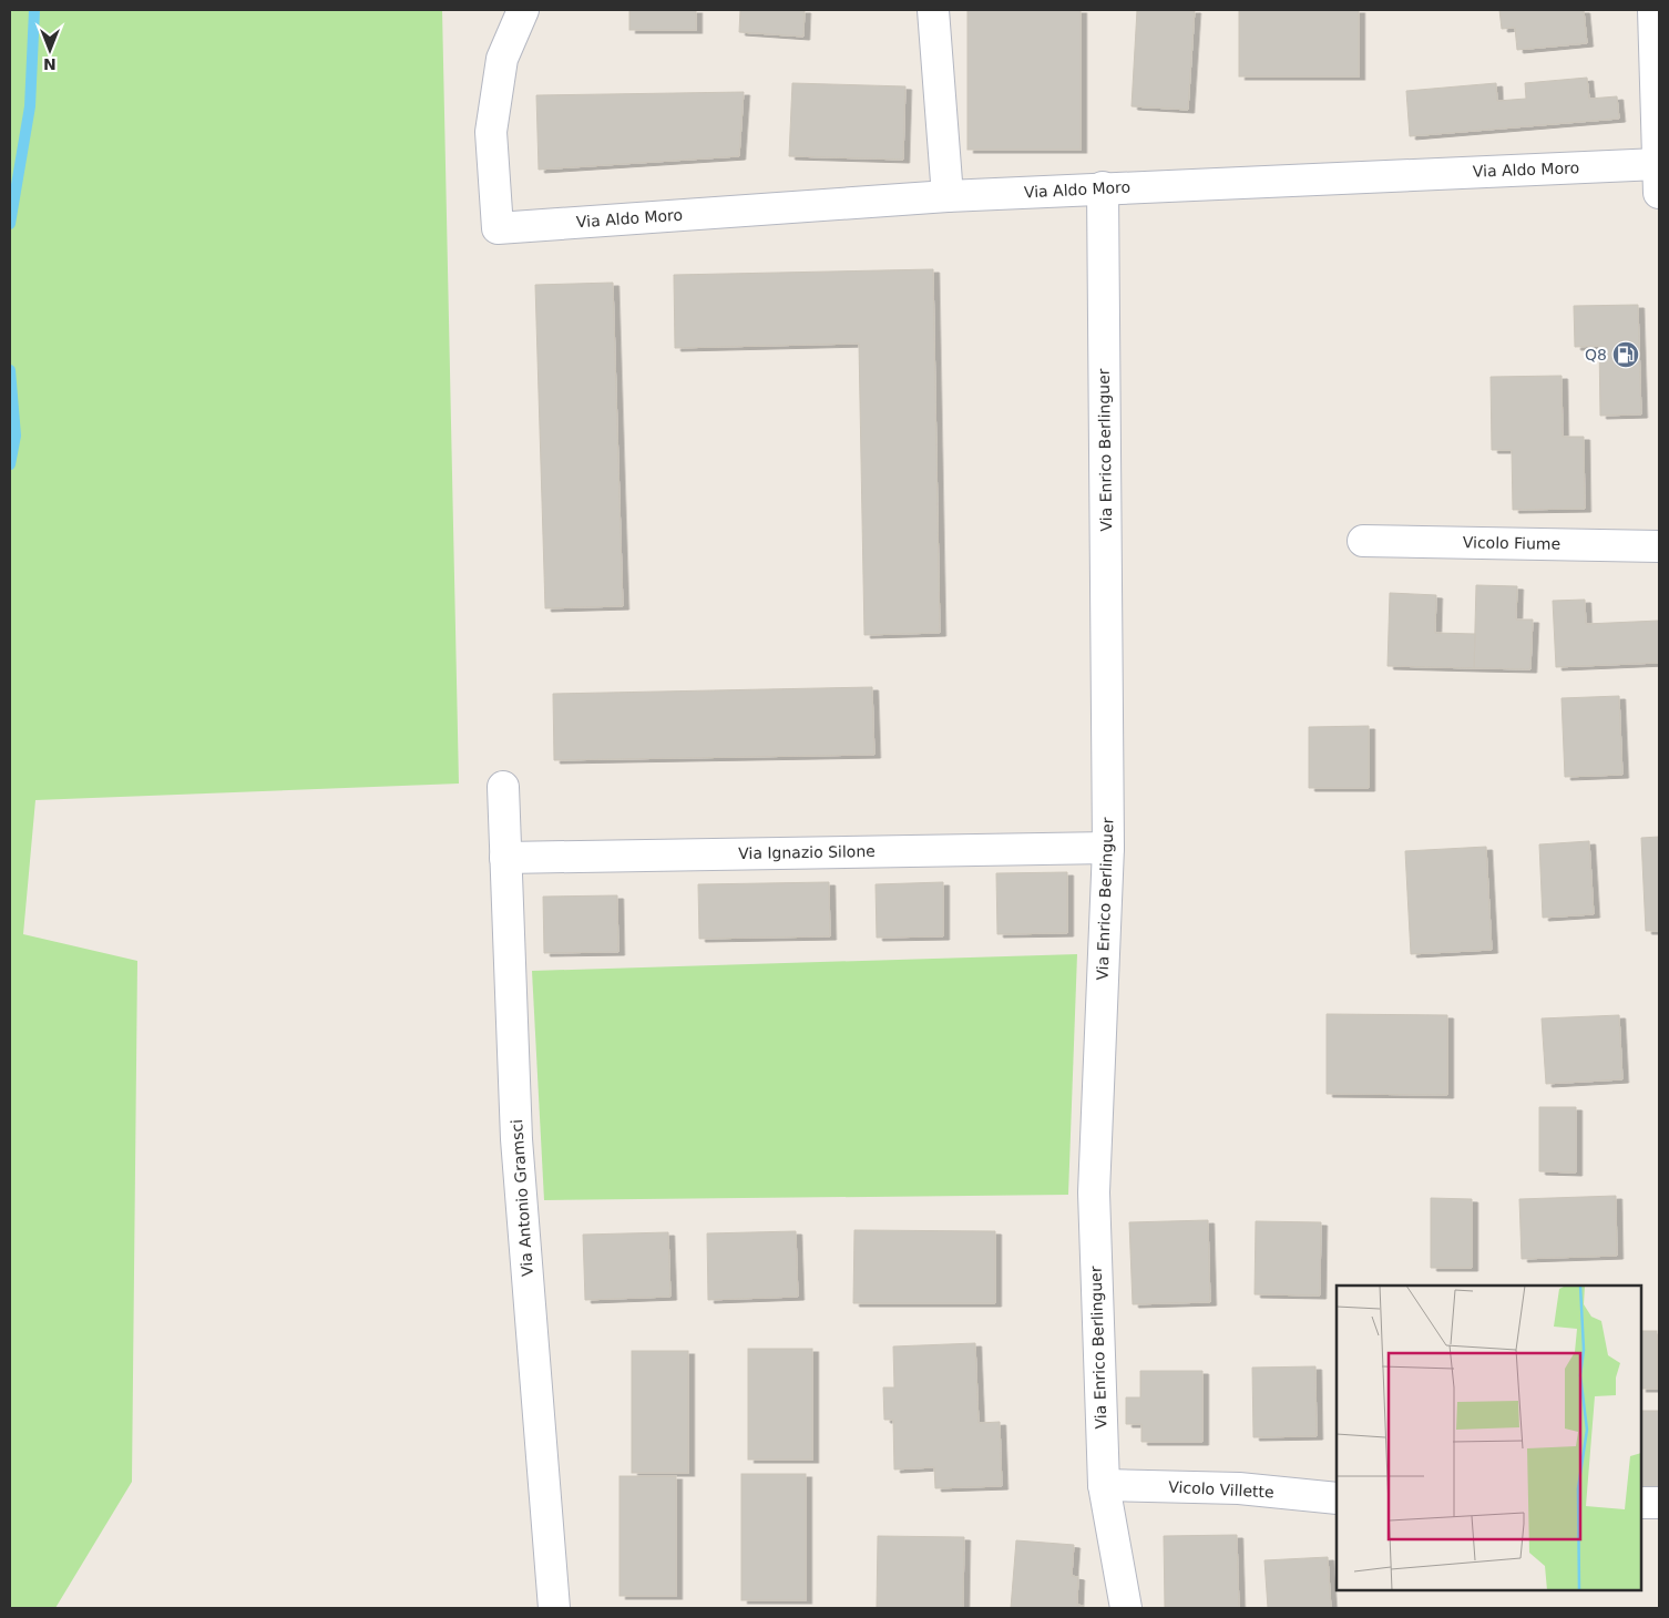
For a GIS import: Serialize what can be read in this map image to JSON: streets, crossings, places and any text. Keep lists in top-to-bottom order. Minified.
{"streets":{"street":["Via Aldo Moro","Via Enrico Berlinguer","Vicolo Fiume","Via Ignazio Silone","Via Antonio Gramsci","Vicolo Villette"]},"crossings":[["Via Aldo Moro","Via Enrico Berlinguer"],["Via Enrico Berlinguer","Via Ignazio Silone"],["Via Enrico Berlinguer","Vicolo Villette"],["Via Ignazio Silone","Via Antonio Gramsci"]],"places":{"fuel station":["Q8"]},"north":"bottom"}
